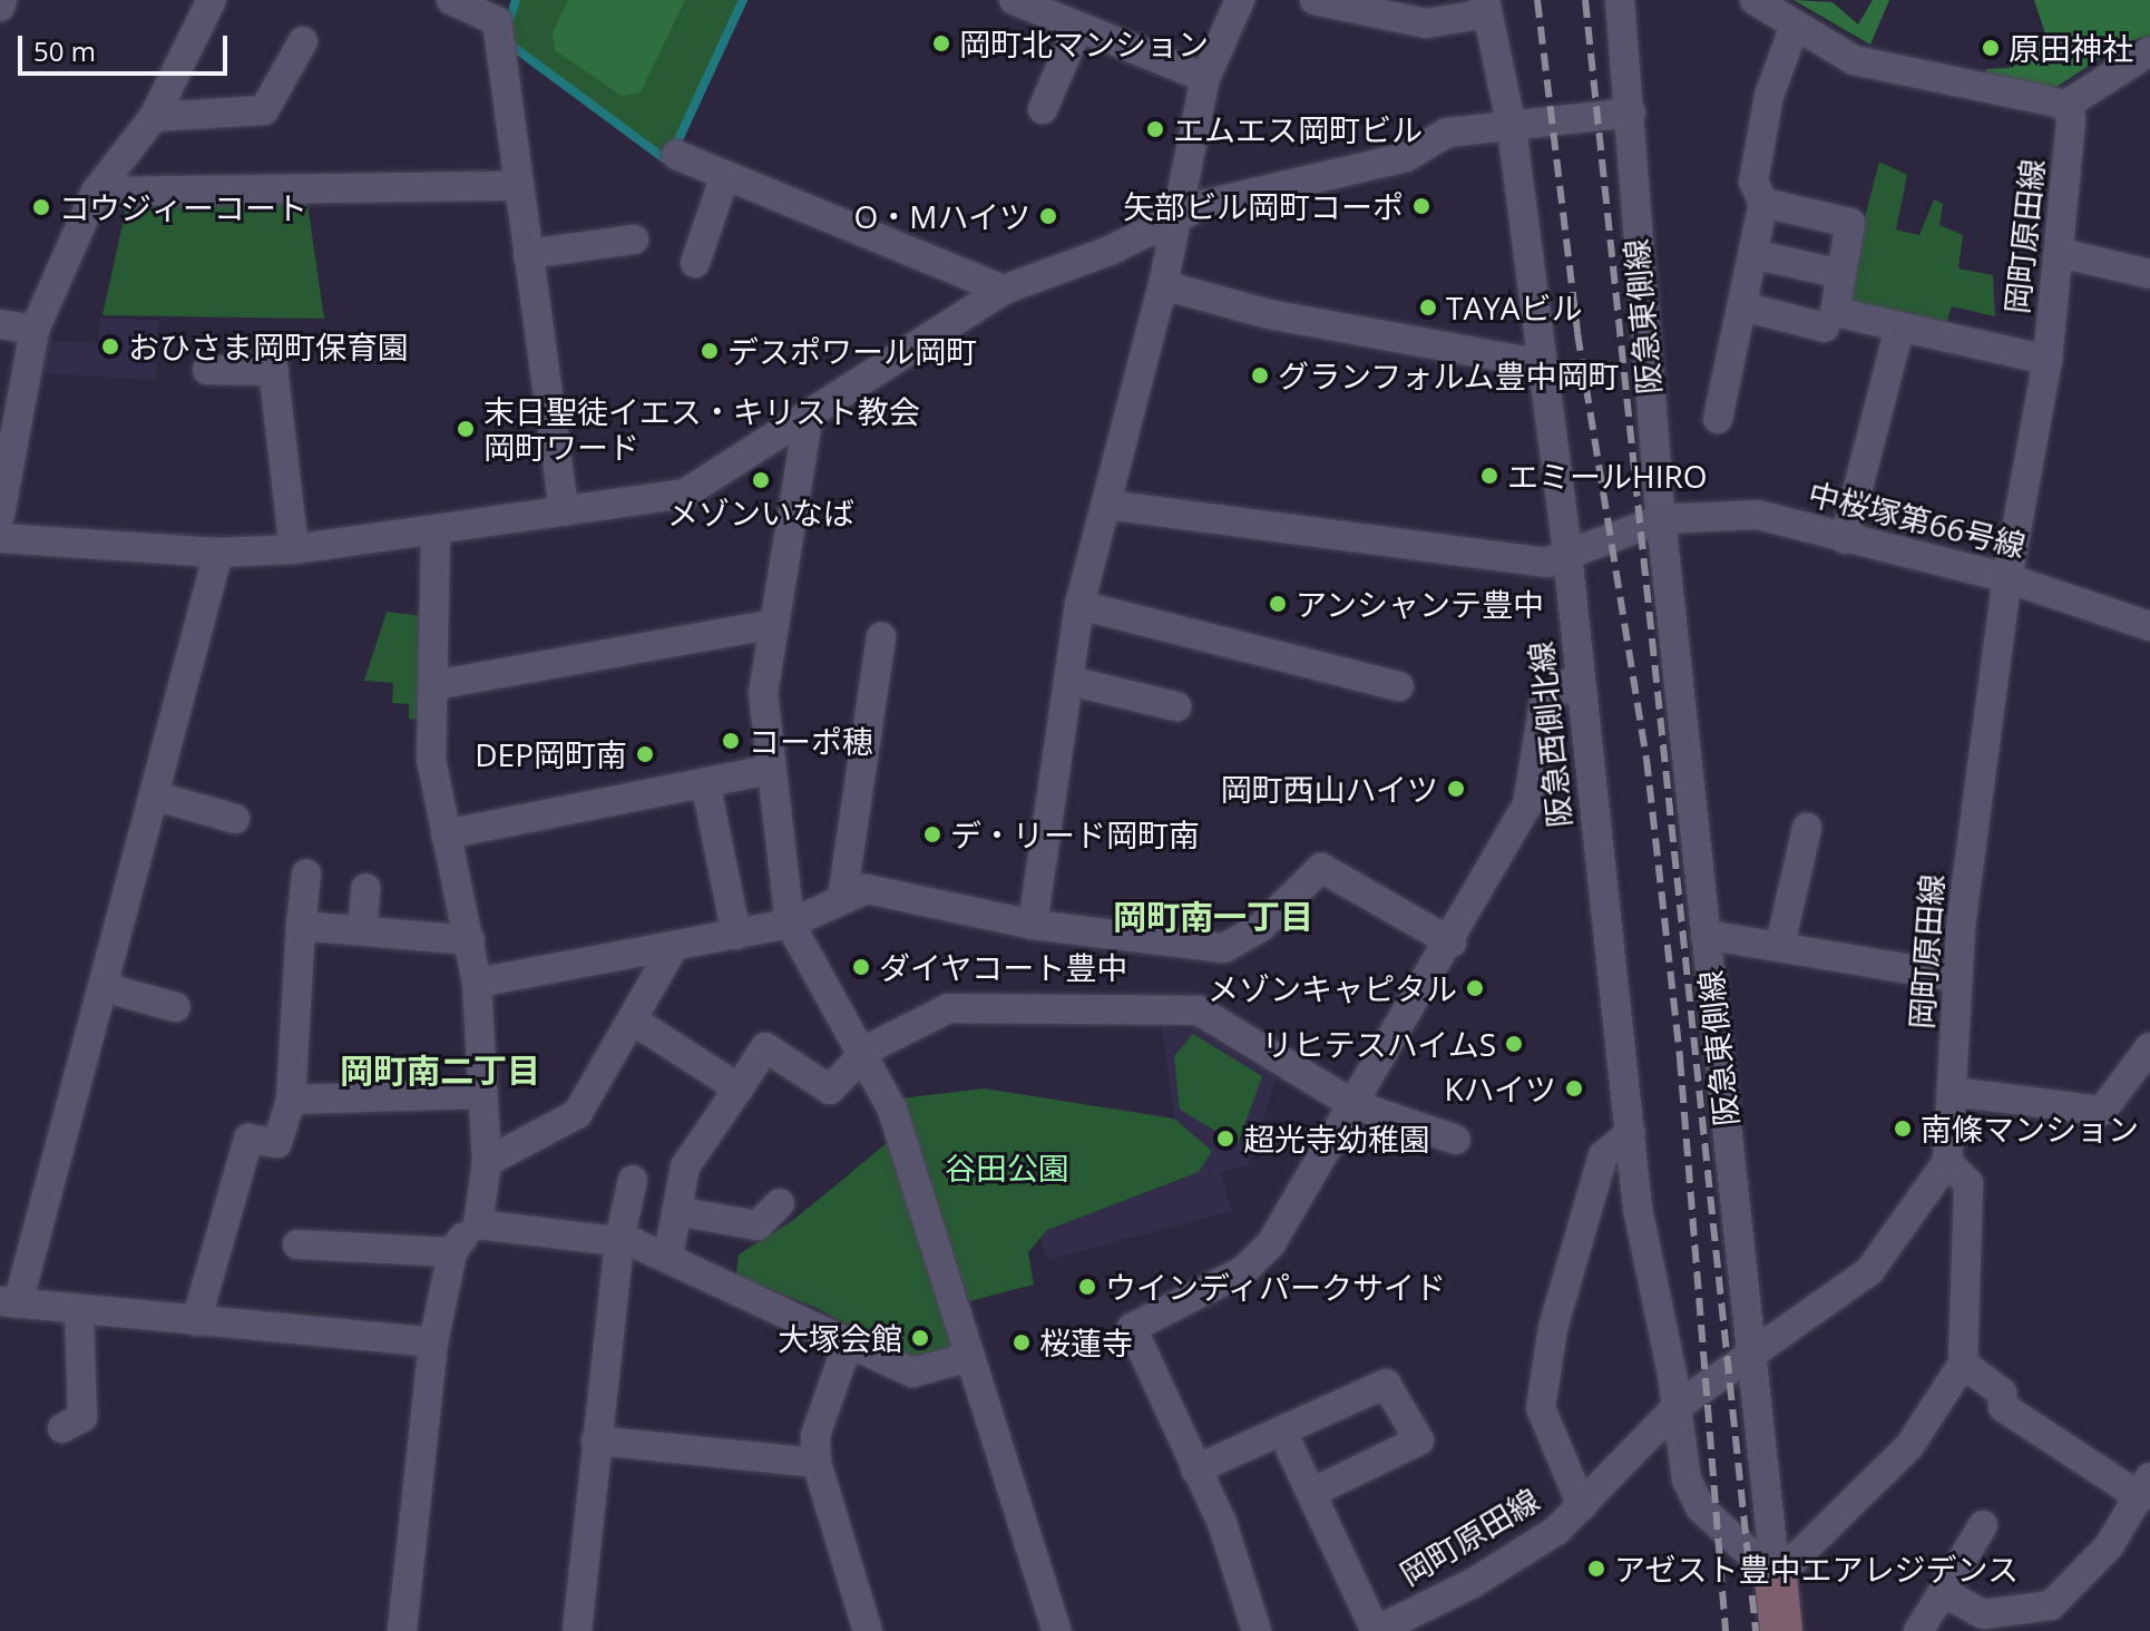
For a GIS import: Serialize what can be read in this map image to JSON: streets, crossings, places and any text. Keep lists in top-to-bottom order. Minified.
{"streets":{"street":["岡町原田線","阪急東側線","中桜塚第66号線","阪急西側北線"]},"crossings":[["岡町原田線","阪急東側線"],["岡町原田線","中桜塚第66号線"],["岡町原田線","阪急西側北線"],["阪急東側線","中桜塚第66号線"]],"districts":["岡町南一丁目","岡町南二丁目"],"parks":["谷田公園"],"places":["岡町北マンション","原田神社","エムエス岡町ビル","矢部ビル岡町コーポ","コウジィーコート","O・Mハイツ","TAYAビル","おひさま岡町保育園","デスポワール岡町","グランフォルム豊中岡町","末日聖徒イエス・キリスト教会 岡町ワード","エミールHIRO","メゾンいなば","アンシャンテ豊中","コーポ穂","DEP岡町南","岡町西山ハイツ","デ・リード岡町南","ダイヤコート豊中","メゾンキャピタル","リヒテスハイムS","Kハイツ","南條マンション","超光寺幼稚園","ウインディパークサイド","大塚会館","桜蓮寺","アゼスト豊中エアレジデンス"],"scale_bar":"50 m"}
